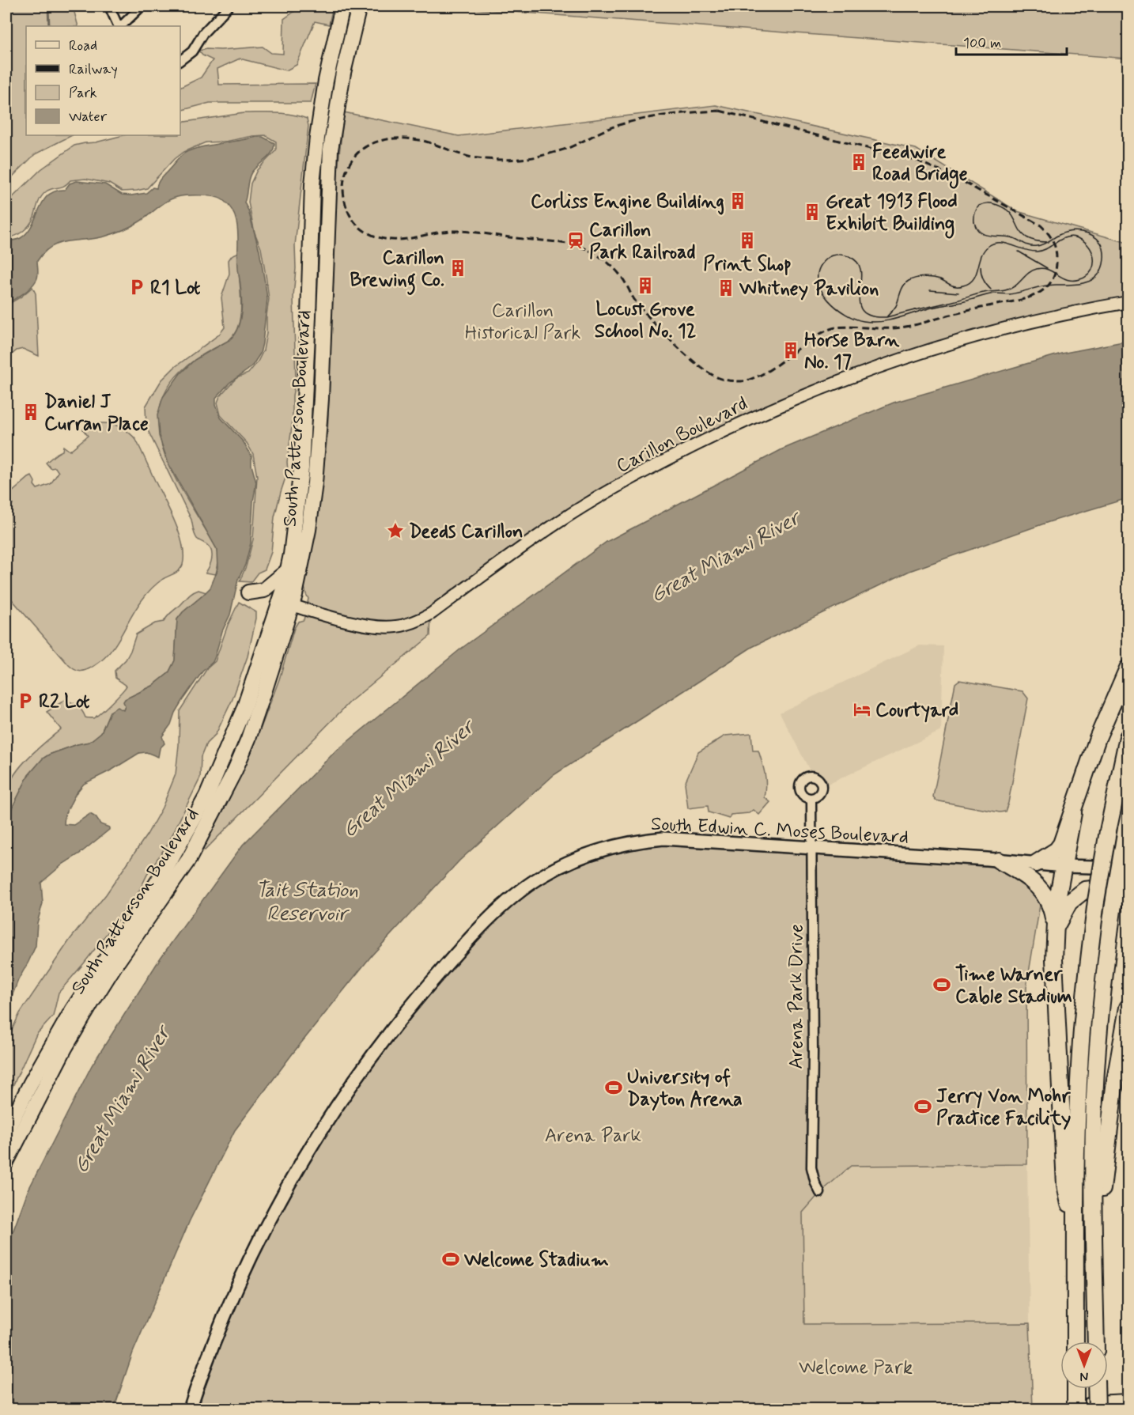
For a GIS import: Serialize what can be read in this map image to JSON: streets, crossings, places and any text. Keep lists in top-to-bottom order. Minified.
{"streets":{"main road":["South Patterson Boulevard","South Edwin C. Moses Boulevard"],"street":["Carillon Boulevard","Arena Park Drive"]},"crossings":[["South Patterson Boulevard","Carillon Boulevard"],["South Edwin C. Moses Boulevard","Arena Park Drive"]],"water":["Great Miami River","Tait Station Reservoir"],"parks":["Carillon Historical Park","Arena Park","Welcome Park"],"places":{"building":["Feedwire Road Bridge","Corliss Engine Building","Great 1913 Flood Exhibit Building","Print Shop","Carillon Brewing Co.","Locust Grove School No. 12","Whitney Pavilion","Horse Barn No. 17","Daniel J Curran Place"],"station":["Carillon Park Railroad"],"parking":["R1 Lot","R2 Lot"],"place":["Deeds Carillon"],"hotel":["Courtyard"],"sports":["Time Warner Cable Stadium","University of Dayton Arena","Jerry Von Mohr Practice Facility","Welcome Stadium"]},"legend":["Road","Railway","Park","Water"],"scale_bar":"100 m","north":"bottom"}
